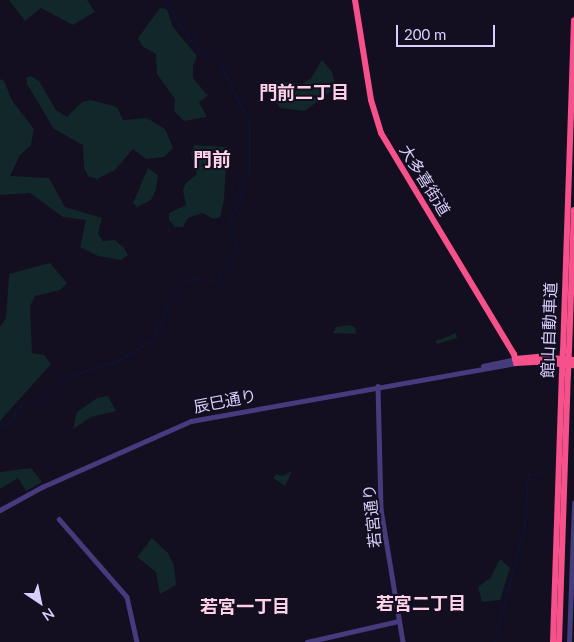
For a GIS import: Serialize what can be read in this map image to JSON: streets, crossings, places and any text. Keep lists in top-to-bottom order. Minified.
{"streets":{"highway":["大多喜街道","館山自動車道"],"street":["辰巳通り","若宮通り"]},"crossings":[["大多喜街道","辰巳通り"],["辰巳通り","若宮通り"]],"districts":["門前二丁目","門前","若宮二丁目","若宮一丁目"],"scale_bar":"200 m","north":"bottom right"}
